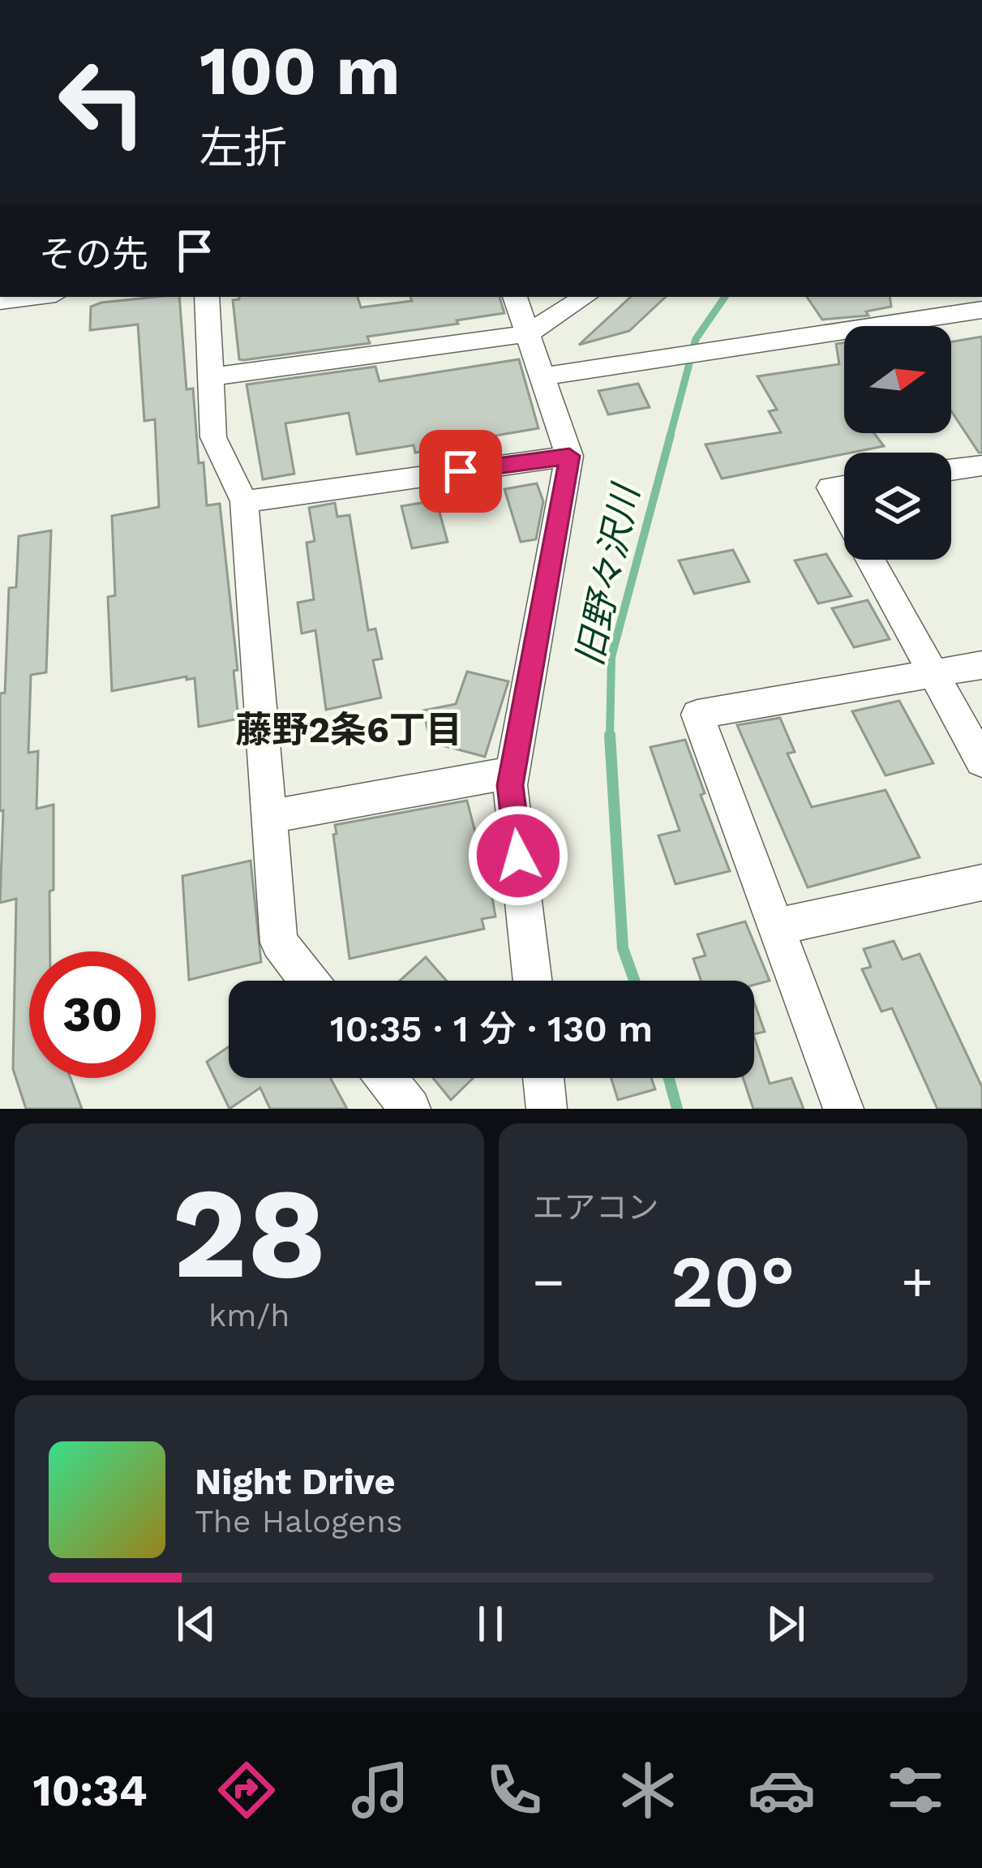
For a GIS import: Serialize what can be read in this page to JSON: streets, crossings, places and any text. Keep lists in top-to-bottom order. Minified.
{"districts":["藤野2条6丁目"],"water":["旧野々沢川"],"north":"right","page":{"turn":["100 m","左折"],"then":"その先","limit":"30","trip":"10:35 · 1 分 · 130 m","tile":[["28","km/h"],"エアコン"],"heat":["−","20°","+"],"song":["Night Drive","The Halogens"],"tabs":"10:34"}}
